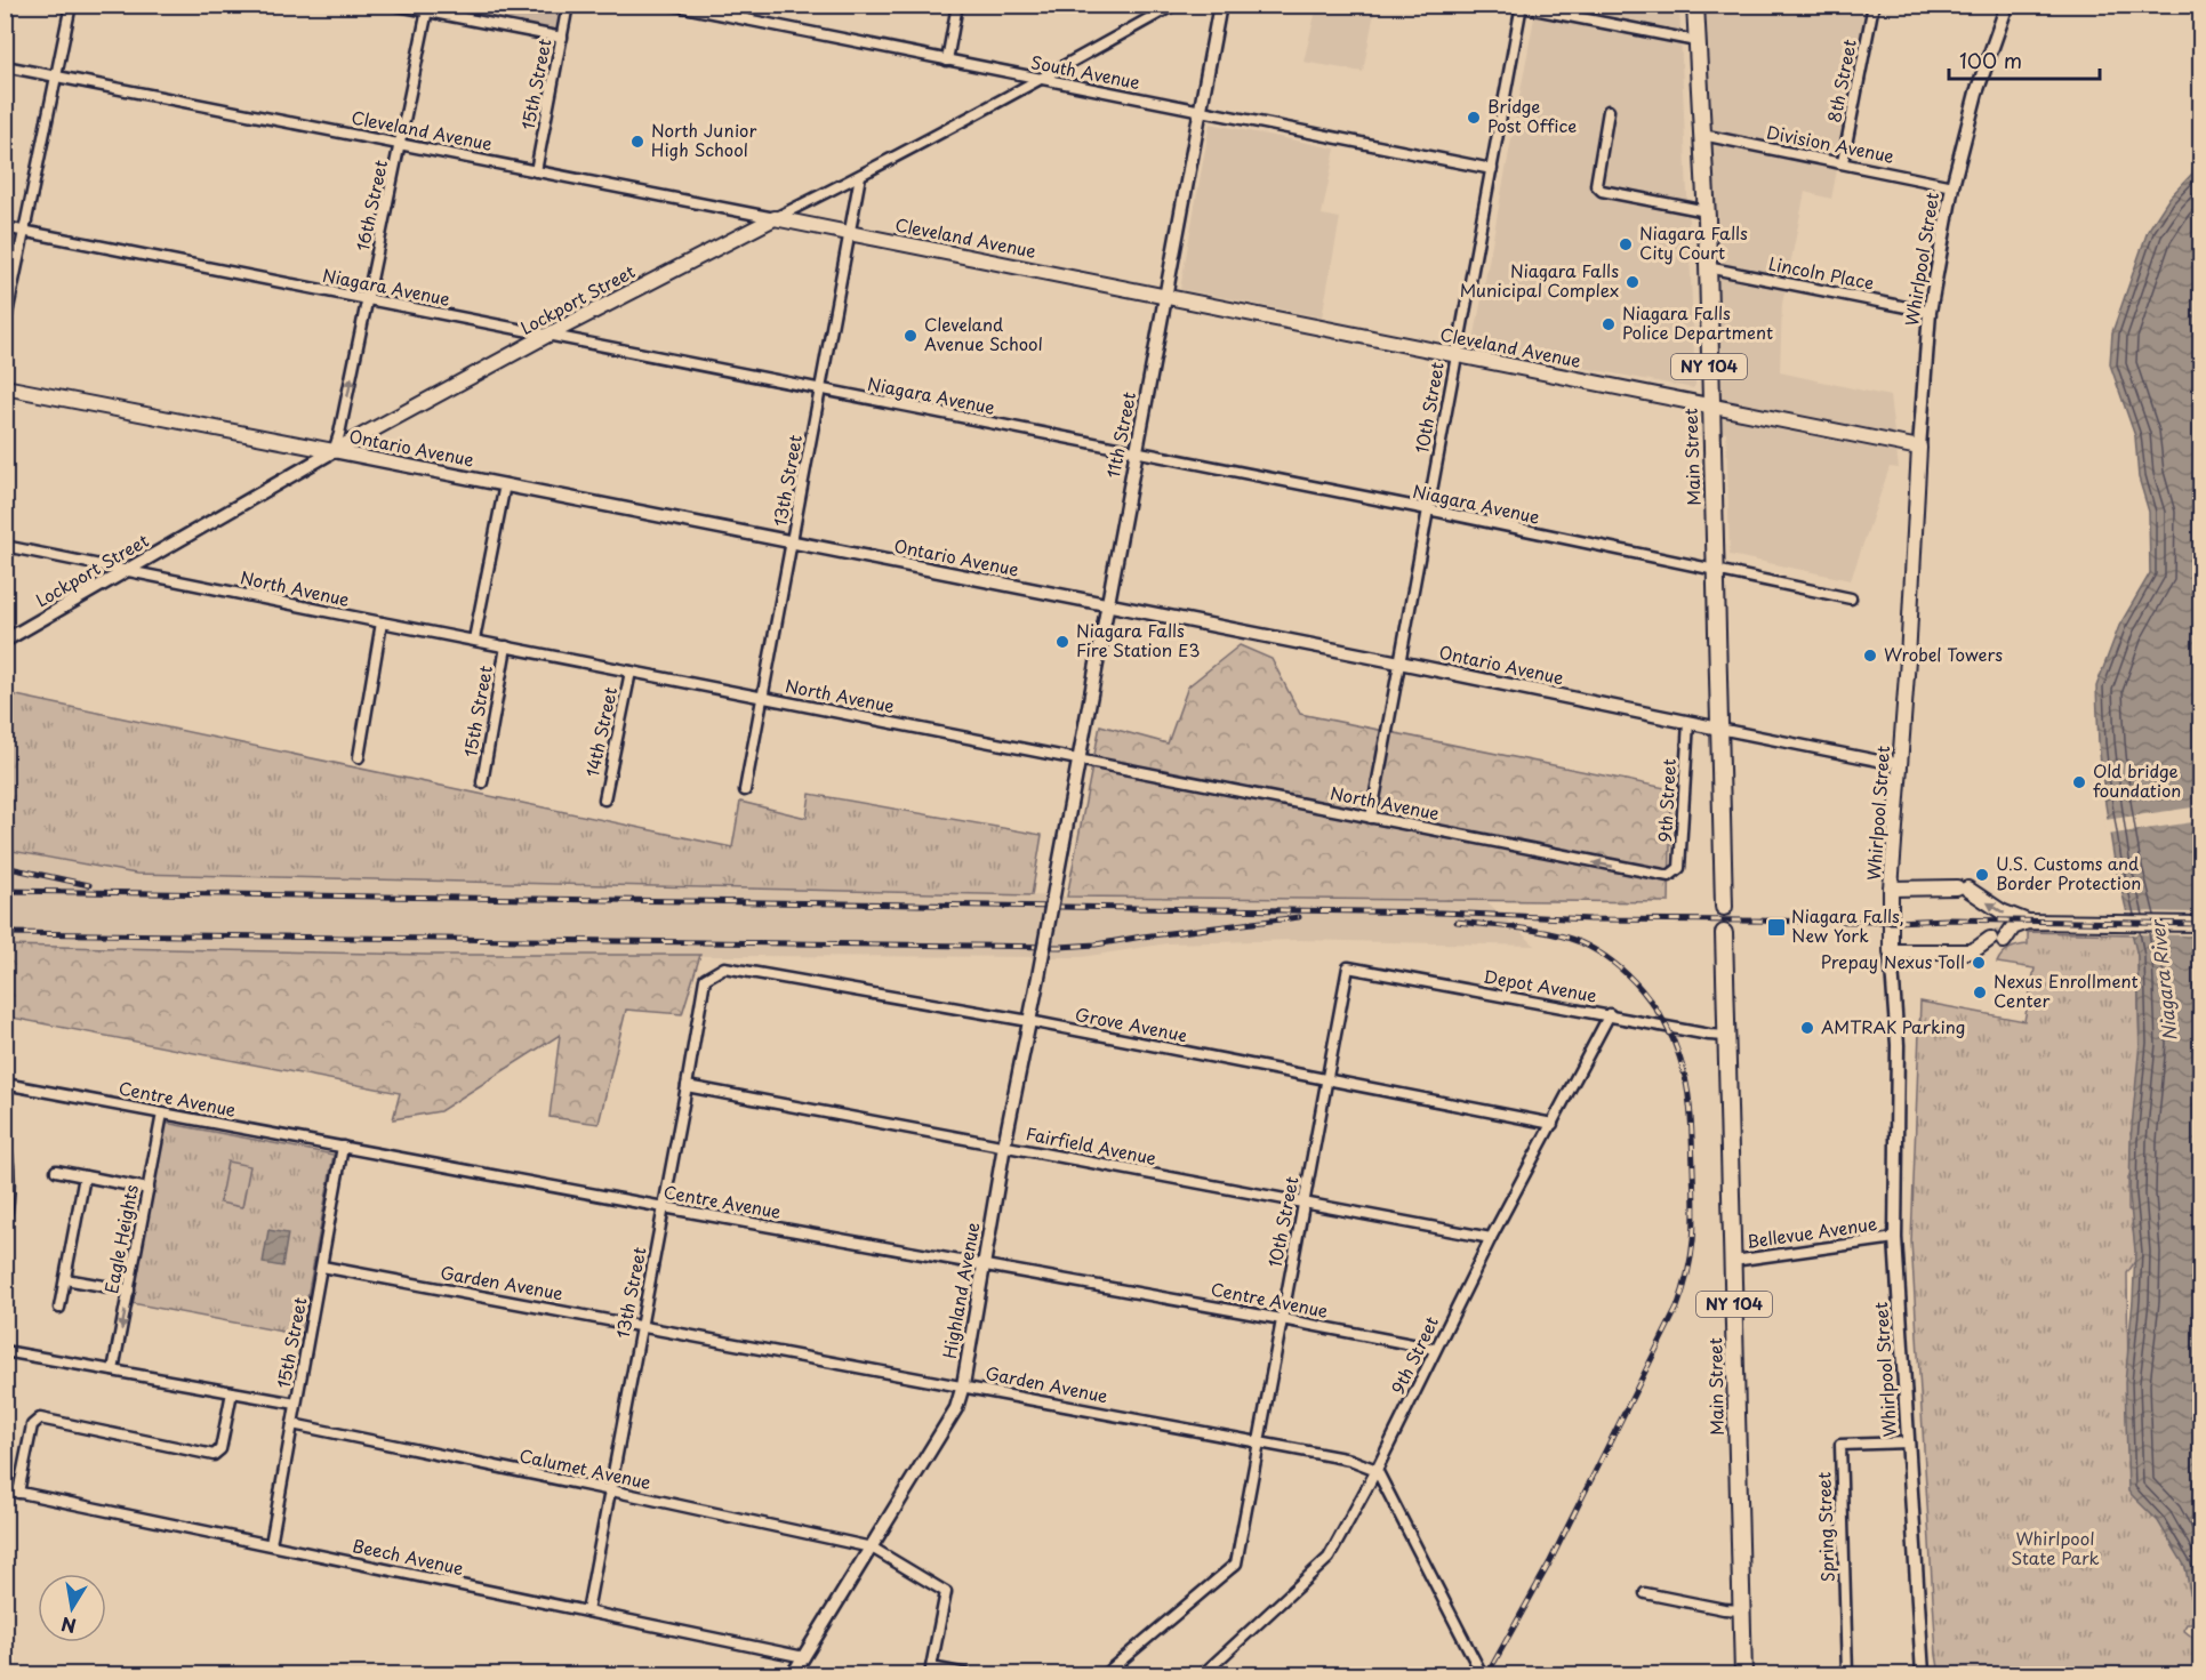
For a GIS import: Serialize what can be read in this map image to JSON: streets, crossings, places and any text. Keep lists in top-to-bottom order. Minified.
{"streets":{"main road":["Cleveland Avenue","Whirlpool Street","Lockport Street","NY 104","Ontario Avenue","Main Street"],"street":["South Avenue","8th Street","15th Street","Division Avenue","16th Street","Lincoln Place","Niagara Avenue","10th Street","11th Street","13th Street","North Avenue","14th Street","9th Street","Depot Avenue","Grove Avenue","Centre Avenue","Fairfield Avenue","Bellevue Avenue","Eagle Heights","Garden Avenue","Highland Avenue","Calumet Avenue","Spring Street","Beech Avenue"]},"crossings":[["South Avenue","Lockport Street"],["South Avenue","10th Street"],["South Avenue","11th Street"],["8th Street","Division Avenue"],["15th Street","Cleveland Avenue"],["15th Street","Ontario Avenue"],["15th Street","North Avenue"],["15th Street","Centre Avenue"],["15th Street","Garden Avenue"],["15th Street","Calumet Avenue"],["15th Street","Beech Avenue"],["Cleveland Avenue","16th Street"],["Cleveland Avenue","Whirlpool Street"],["Cleveland Avenue","Lockport Street"],["Cleveland Avenue","10th Street"],["Cleveland Avenue","11th Street"],["Cleveland Avenue","Main Street"],["Cleveland Avenue","13th Street"],["Division Avenue","Whirlpool Street"],["Division Avenue","Main Street"],["16th Street","Niagara Avenue"],["16th Street","Lockport Street"],["16th Street","Ontario Avenue"],["Whirlpool Street","Lincoln Place"],["Whirlpool Street","Ontario Avenue"],["Whirlpool Street","Bellevue Avenue"],["Whirlpool Street","Spring Street"],["Lincoln Place","Main Street"],["Niagara Avenue","Lockport Street"],["Niagara Avenue","10th Street"],["Niagara Avenue","11th Street"],["Niagara Avenue","Main Street"],["Niagara Avenue","13th Street"],["Lockport Street","Ontario Avenue"],["Lockport Street","13th Street"],["Lockport Street","North Avenue"],["10th Street","Ontario Avenue"],["10th Street","North Avenue"],["10th Street","Depot Avenue"],["10th Street","Grove Avenue"],["10th Street","Centre Avenue"],["10th Street","Fairfield Avenue"],["10th Street","Garden Avenue"],["11th Street","Ontario Avenue"],["11th Street","North Avenue"],["11th Street","Highland Avenue"],["Ontario Avenue","Main Street"],["Ontario Avenue","13th Street"],["Ontario Avenue","9th Street"],["Main Street","Depot Avenue"],["Main Street","Bellevue Avenue"],["13th Street","North Avenue"],["13th Street","Grove Avenue"],["13th Street","Centre Avenue"],["13th Street","Fairfield Avenue"],["13th Street","Garden Avenue"],["13th Street","Calumet Avenue"],["13th Street","Beech Avenue"],["North Avenue","14th Street"],["North Avenue","9th Street"],["9th Street","Depot Avenue"],["9th Street","Grove Avenue"],["9th Street","Centre Avenue"],["9th Street","Fairfield Avenue"],["9th Street","Garden Avenue"],["Grove Avenue","Highland Avenue"],["Centre Avenue","Eagle Heights"],["Centre Avenue","Highland Avenue"],["Fairfield Avenue","Highland Avenue"],["Garden Avenue","Highland Avenue"],["Highland Avenue","Calumet Avenue"],["Highland Avenue","Beech Avenue"]],"water":["Niagara River"],"parks":["Whirlpool State Park"],"places":{"other":["Bridge Post Office","North Junior High School","Niagara Falls City Court","Niagara Falls Municipal Complex","Niagara Falls Police Department","Cleveland Avenue School","Niagara Falls Fire Station E3","Wrobel Towers","Old bridge foundation","U.S. Customs and Border Protection","Prepay Nexus Toll","Nexus Enrollment Center","AMTRAK Parking"],"transit":["Niagara Falls, New York"]},"scale_bar":"100 m","north":"bottom"}
